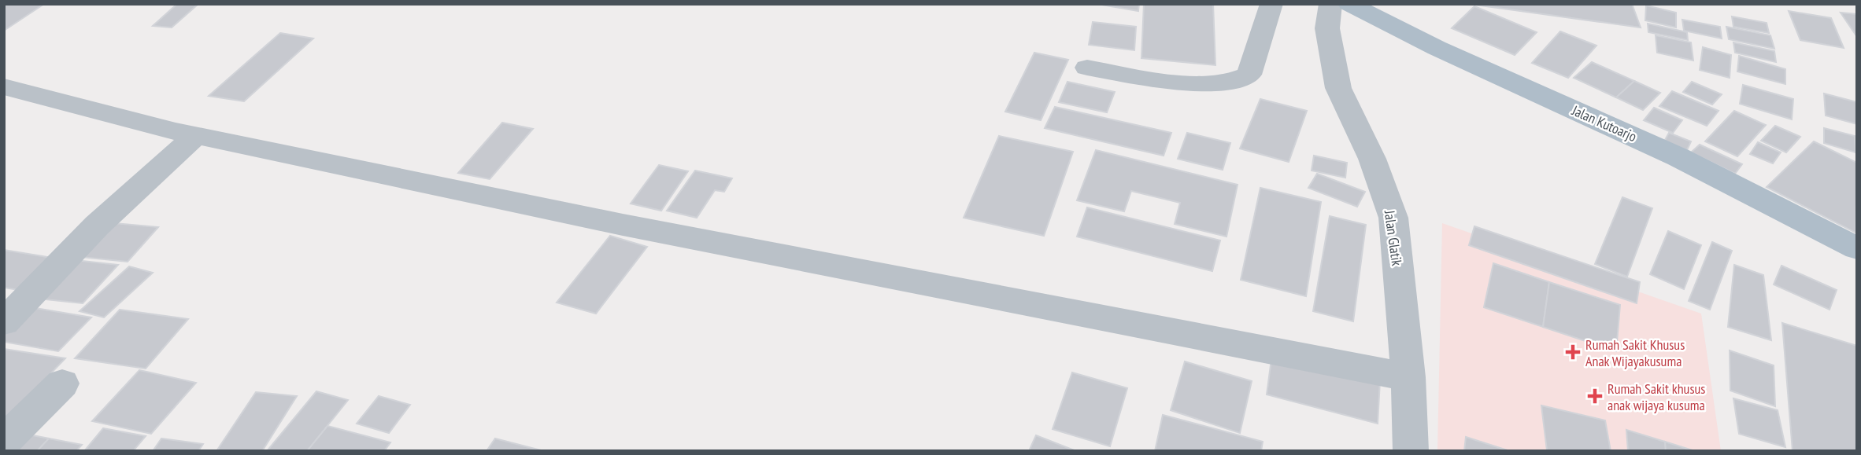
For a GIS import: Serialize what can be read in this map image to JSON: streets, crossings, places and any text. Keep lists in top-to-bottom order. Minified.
{"streets":{"main road":["Jalan Kutoarjo"],"street":["Jalan Glatik"]},"places":{"health":["Rumah Sakit Khusus Anak Wijayakusuma","Rumah Sakit khusus anak wijaya kusuma"]}}
